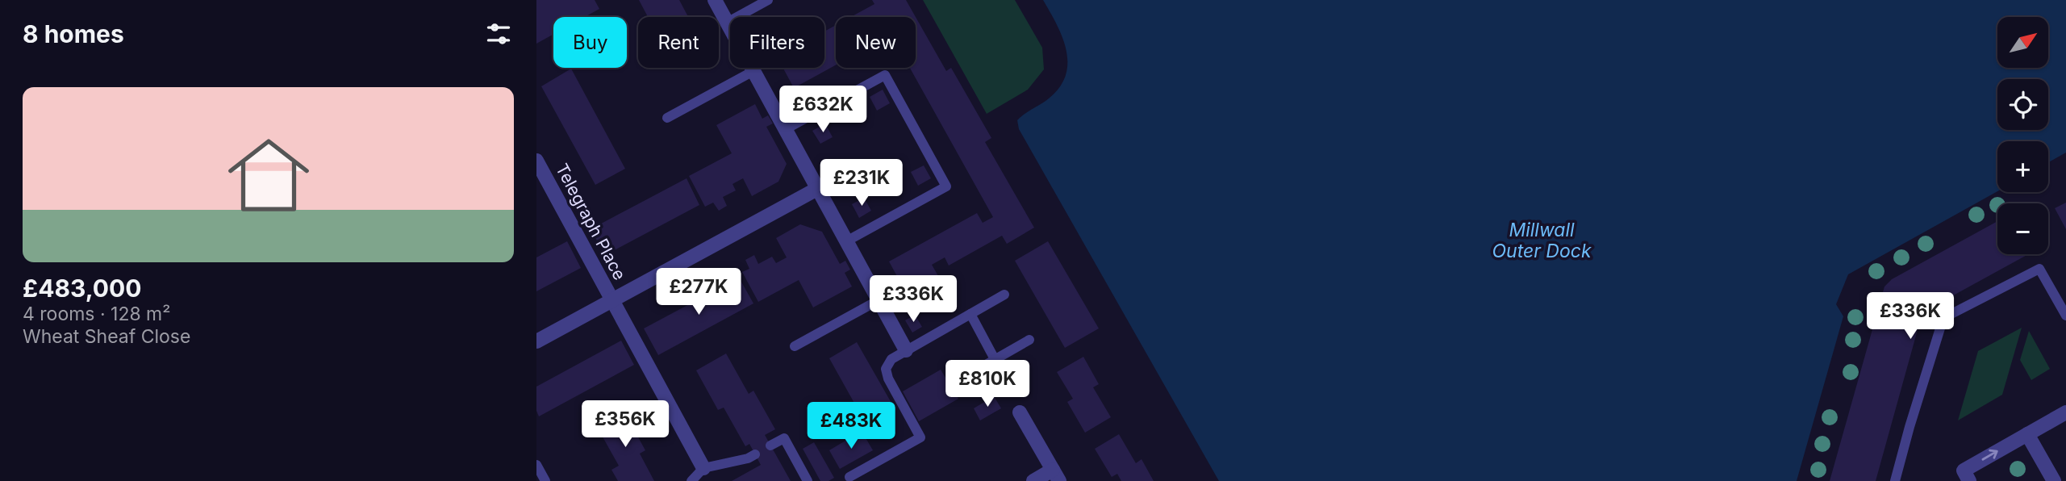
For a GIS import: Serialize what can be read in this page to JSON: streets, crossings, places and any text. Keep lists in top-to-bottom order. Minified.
{"streets":{"street":["Telegraph Place"]},"water":["Millwall Outer Dock"],"north":"top right","page":{"heading":"8 homes","map_buttons":["+","−"],"chip":["Buy","Rent","Filters","New"],"list":[{"name":"£483,000","note":"4 rooms · 128 m² · Wheat Sheaf Close"}],"price":["£632K","£231K","£277K","£336K","£336K","£810K","£356K","£483K"]}}
